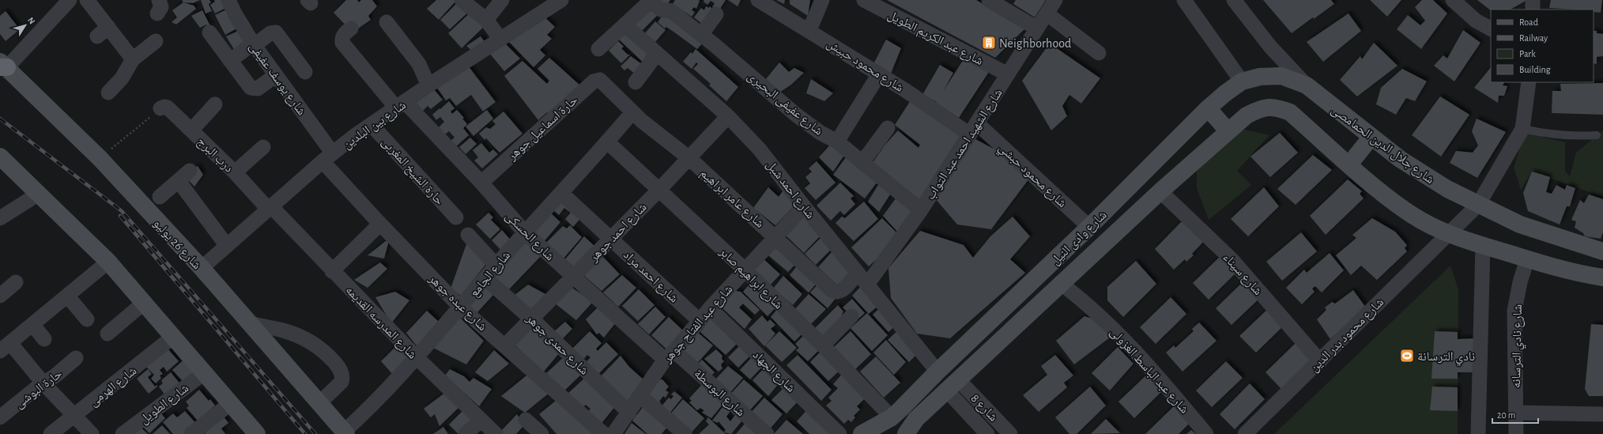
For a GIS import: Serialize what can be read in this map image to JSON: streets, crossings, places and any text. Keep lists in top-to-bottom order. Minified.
{"streets":{"main road":["شارع جلال الدين الحمامصى","شارع وادى النيل","شارع 26 يوليو"],"street":["شارع عبد الكريم الطويل","شارع محمود حبيش","شارع يوسف عفيفى","شارع عفيفى البحيرى","شارع بين البلدين","حارة اسماعيل جوهر","شارع الشهيد احمد عبد التواب","درب البرج","حارة الشيخ المغربى","شارع محمود حبشي","شارع احمد شبل","شارع عامر ابراهيم","شارع احمد جوهر","شارع الحسكى","شارع الجامع","شارع سيناء","شارع احمد مراد","شارع ابراهيم صابر","شارع عبده جوهر","شارع المدرسه القديمه","شارع عبد الفتاح جوهر","شارع محمود بدر الدين","شارع حمدى جوهر","شارع نادي الترسانه","شارع عبد الباسط الغزولى","شارع الجهاد","شارع الهرمى","حارة البوشى","شارع البوسطة","شارع الطويل","شارع 8"]},"crossings":[["شارع عبد الكريم الطويل","شارع الشهيد احمد عبد التواب"],["شارع محمود حبيش","شارع الشهيد احمد عبد التواب"],["شارع محمود حبيش","شارع محمود حبشي"],["شارع يوسف عفيفى","شارع بين البلدين"],["شارع يوسف عفيفى","شارع عبده جوهر"],["شارع عفيفى البحيرى","شارع الشهيد احمد عبد التواب"],["شارع بين البلدين","درب البرج"],["شارع بين البلدين","حارة الشيخ المغربى"],["شارع بين البلدين","شارع الحسكى"],["شارع بين البلدين","شارع 26 يوليو"],["شارع بين البلدين","شارع عبده جوهر"],["شارع بين البلدين","شارع المدرسه القديمه"],["حارة اسماعيل جوهر","شارع عامر ابراهيم"],["حارة اسماعيل جوهر","شارع الحسكى"],["شارع الشهيد احمد عبد التواب","شارع محمود حبشي"],["شارع الشهيد احمد عبد التواب","شارع احمد شبل"],["شارع جلال الدين الحمامصى","شارع وادى النيل"],["شارع جلال الدين الحمامصى","شارع محمود بدر الدين"],["درب البرج","شارع المدرسه القديمه"],["شارع محمود حبشي","شارع وادى النيل"],["شارع احمد شبل","شارع عامر ابراهيم"],["شارع احمد شبل","شارع احمد جوهر"],["شارع احمد شبل","شارع وادى النيل"],["شارع احمد شبل","شارع عبد الفتاح جوهر"],["شارع عامر ابراهيم","شارع احمد جوهر"],["شارع عامر ابراهيم","شارع الجامع"],["شارع عامر ابراهيم","شارع عبد الفتاح جوهر"],["شارع احمد جوهر","شارع الحسكى"],["شارع احمد جوهر","شارع احمد مراد"],["شارع احمد جوهر","شارع ابراهيم صابر"],["شارع احمد جوهر","شارع عبده جوهر"],["شارع احمد جوهر","شارع حمدى جوهر"],["شارع الحسكى","شارع الجامع"],["شارع الحسكى","شارع عبد الفتاح جوهر"],["شارع الحسكى","شارع البوسطة"],["شارع وادى النيل","شارع سيناء"],["شارع وادى النيل","شارع ابراهيم صابر"],["شارع وادى النيل","شارع عبد الباسط الغزولى"],["شارع وادى النيل","شارع 8"],["شارع 26 يوليو","شارع الجامع"],["شارع الجامع","شارع احمد مراد"],["شارع الجامع","شارع ابراهيم صابر"],["شارع الجامع","شارع عبده جوهر"],["شارع الجامع","شارع المدرسه القديمه"],["شارع الجامع","شارع حمدى جوهر"],["شارع سيناء","شارع محمود بدر الدين"],["شارع احمد مراد","شارع عبد الفتاح جوهر"],["شارع ابراهيم صابر","شارع عبد الفتاح جوهر"],["شارع عبد الفتاح جوهر","شارع حمدى جوهر"],["شارع عبد الفتاح جوهر","شارع الجهاد"],["شارع عبد الفتاح جوهر","شارع البوسطة"]],"places":{"building":["Neighborhood"],"sports":["نادي الترسانة"]},"legend":["Road","Railway","Park","Building"],"scale_bar":"20 m","north":"top right"}
